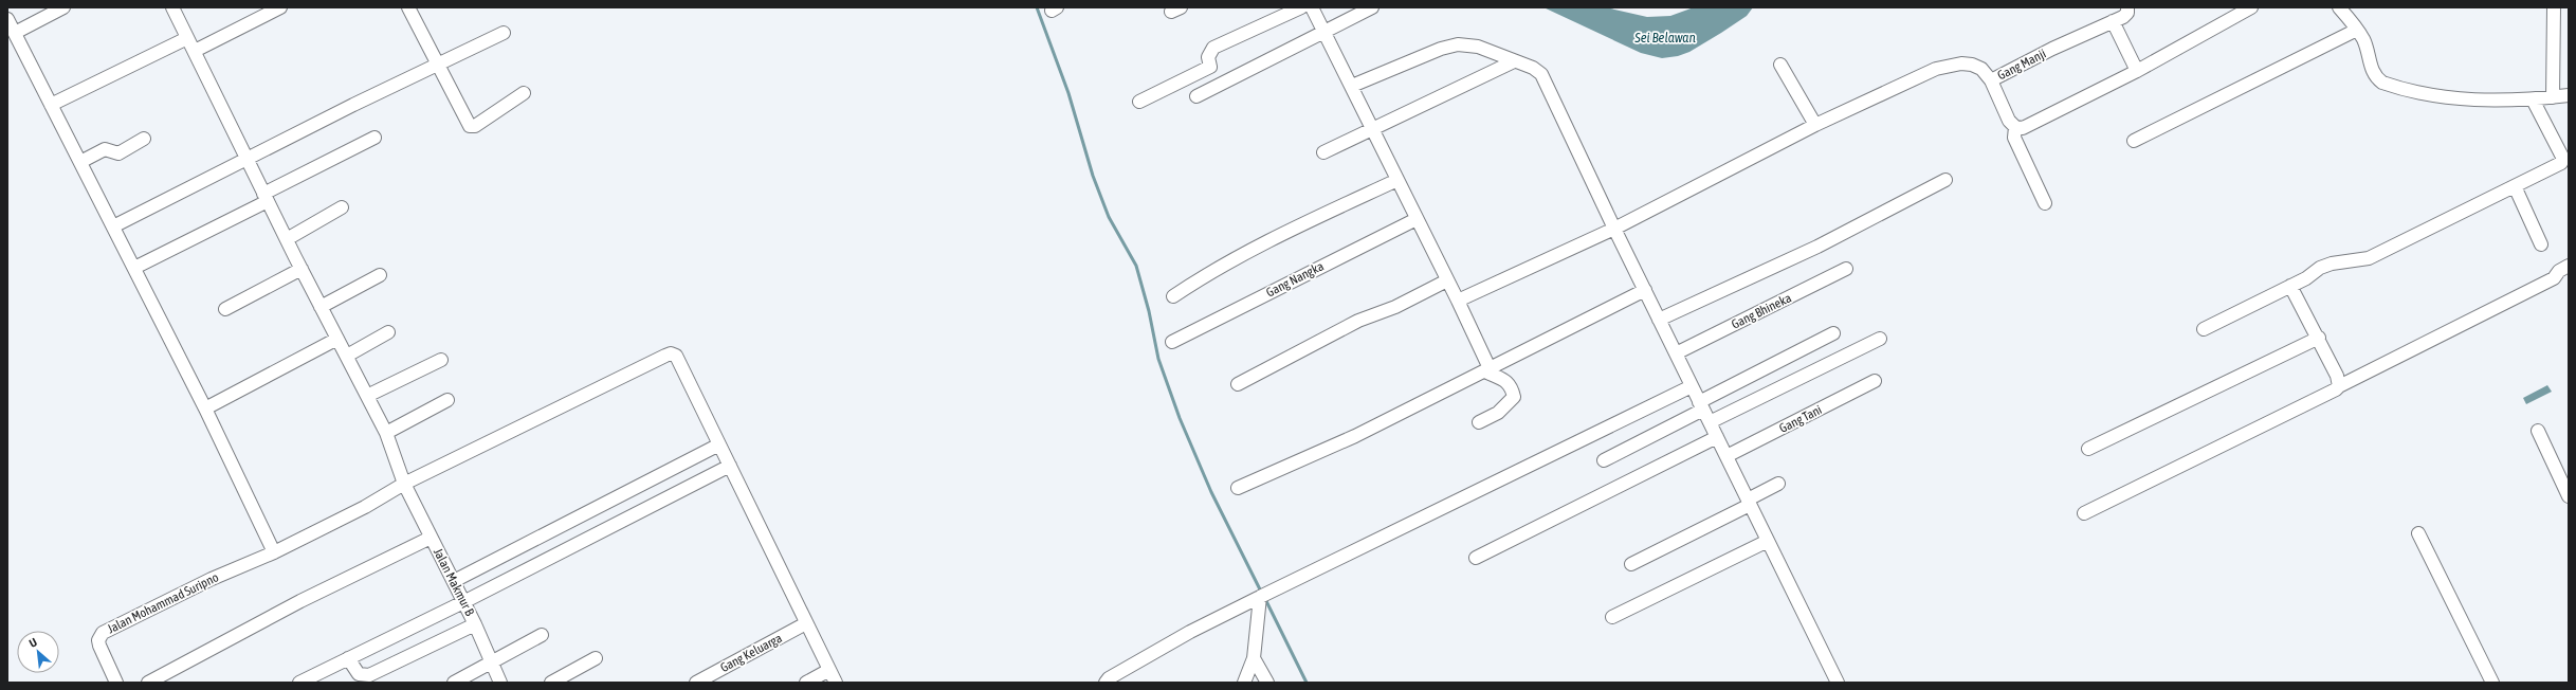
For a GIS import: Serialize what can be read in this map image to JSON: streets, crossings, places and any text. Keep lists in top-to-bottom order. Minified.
{"streets":{"street":["Gang Manji","Gang Nangka","Gang Bhineka","Gang Tani","Jalan Makmur B","Jalan Mohammad Suripno","Gang Keluarga"]},"crossings":[["Jalan Makmur B","Jalan Mohammad Suripno"]],"water":["Sei Belawan"],"north":"top left"}
